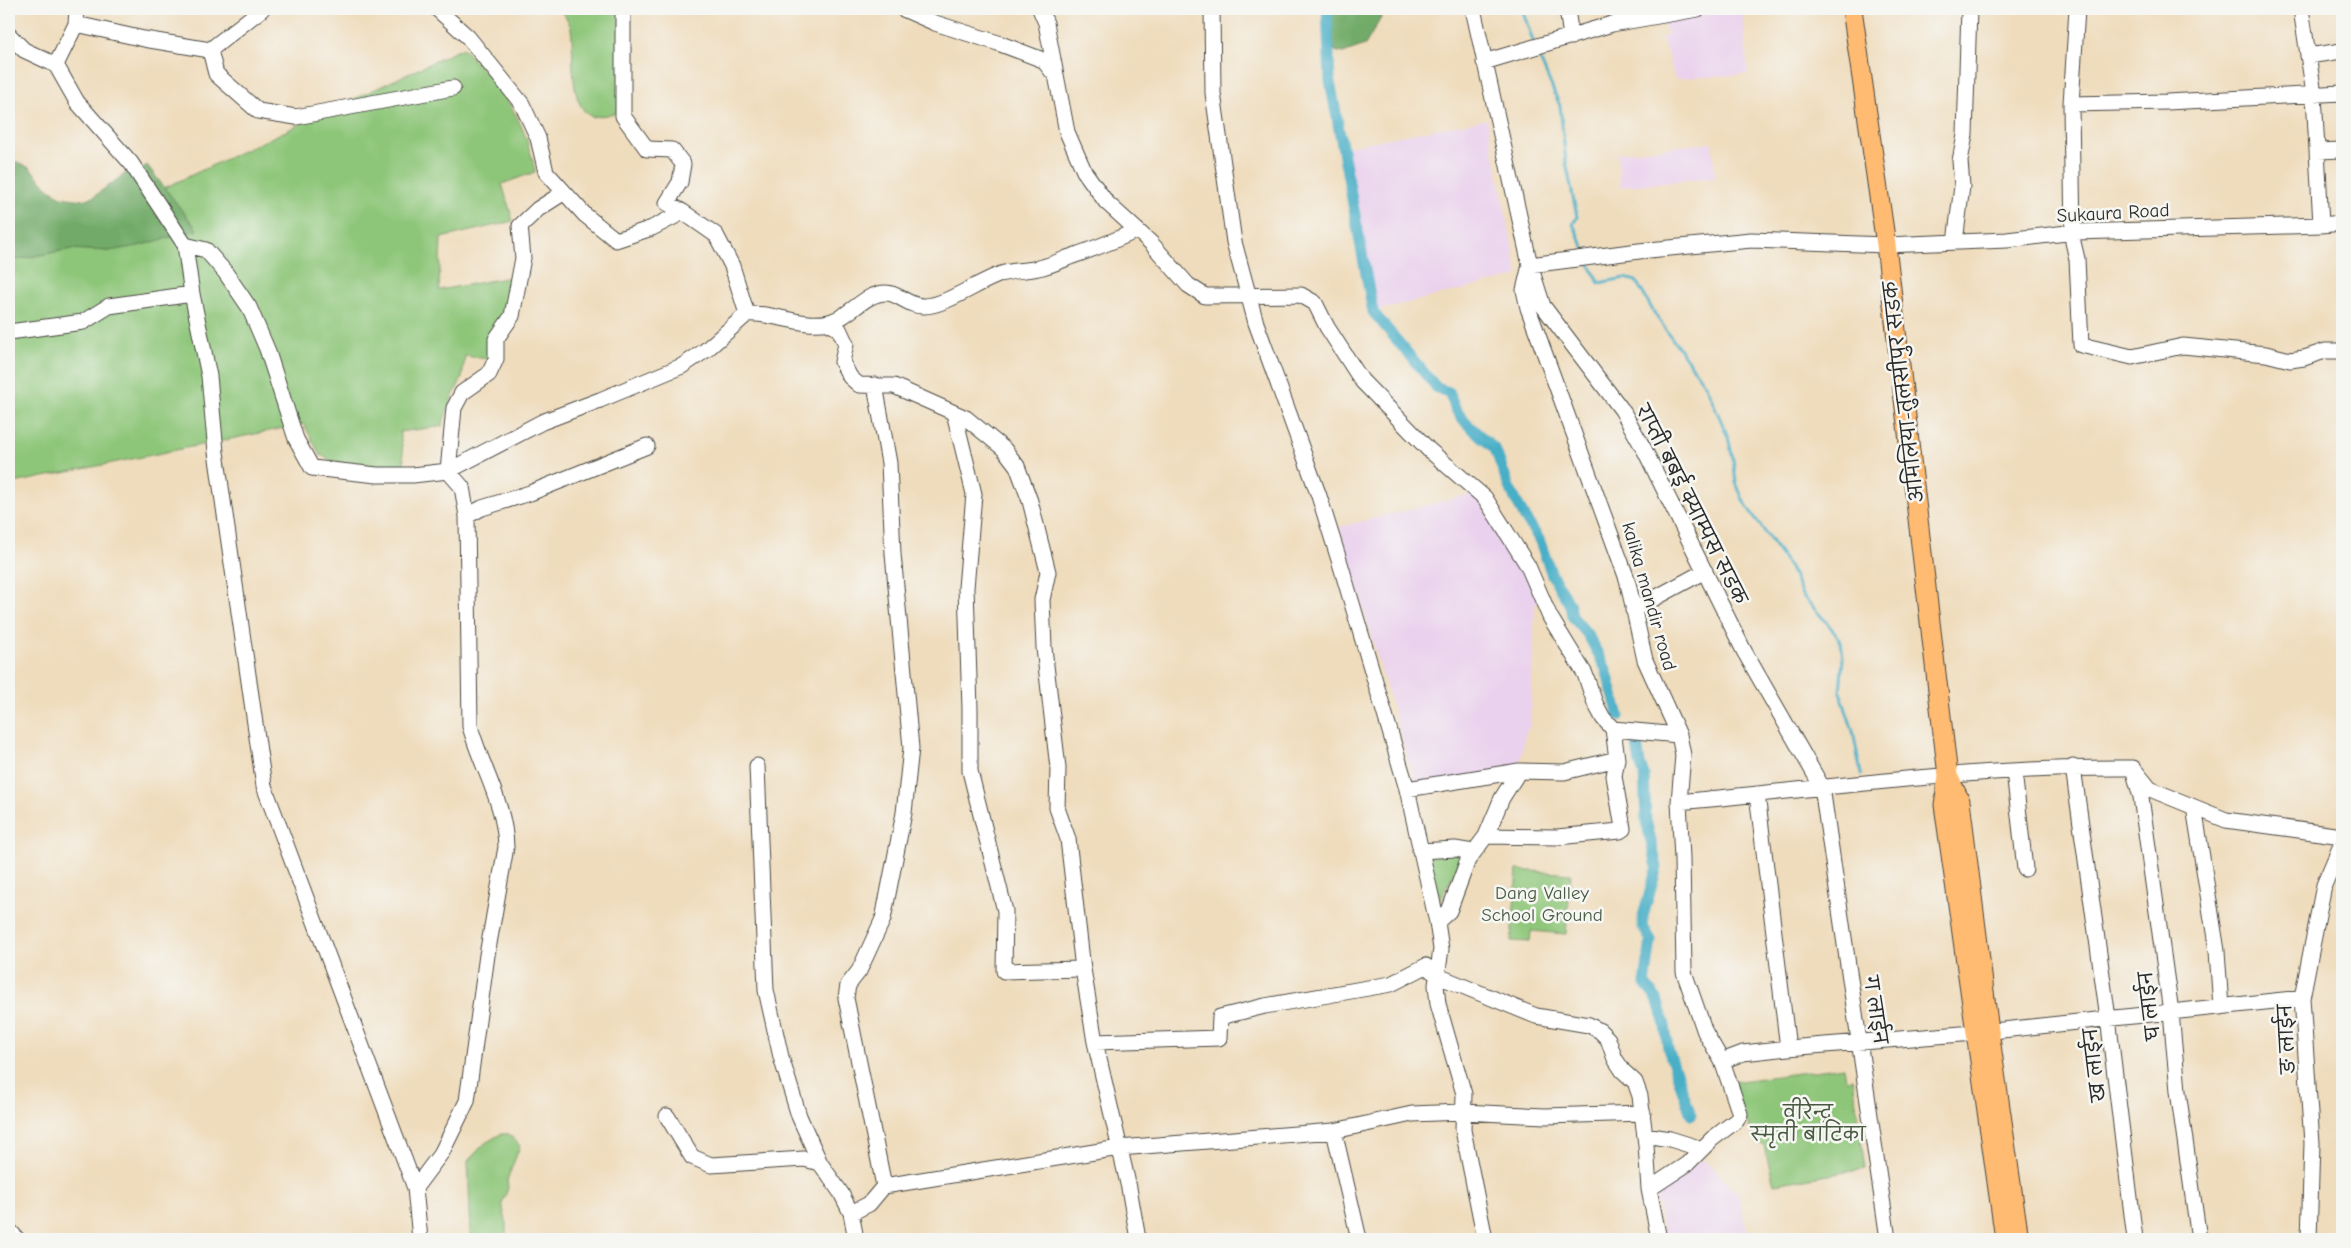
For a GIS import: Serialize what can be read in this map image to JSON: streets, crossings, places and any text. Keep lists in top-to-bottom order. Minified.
{"streets":{"main road":["अमिलिया-तुलसीपुर सडक"],"street":["Sukaura Road","राप्ती बबई क्याम्पस सडक","kalika mandir road","घ लाईन","ग लाईन","ङ लाईन","ख लाईन"]},"crossings":[["Sukaura Road","अमिलिया-तुलसीपुर सडक"],["Sukaura Road","राप्ती बबई क्याम्पस सडक"],["Sukaura Road","kalika mandir road"],["राप्ती बबई क्याम्पस सडक","kalika mandir road"],["राप्ती बबई क्याम्पस सडक","ग लाईन"]],"parks":["Dang Valley School Ground","वीरेन्द्र स्मृती बाटिका"]}
